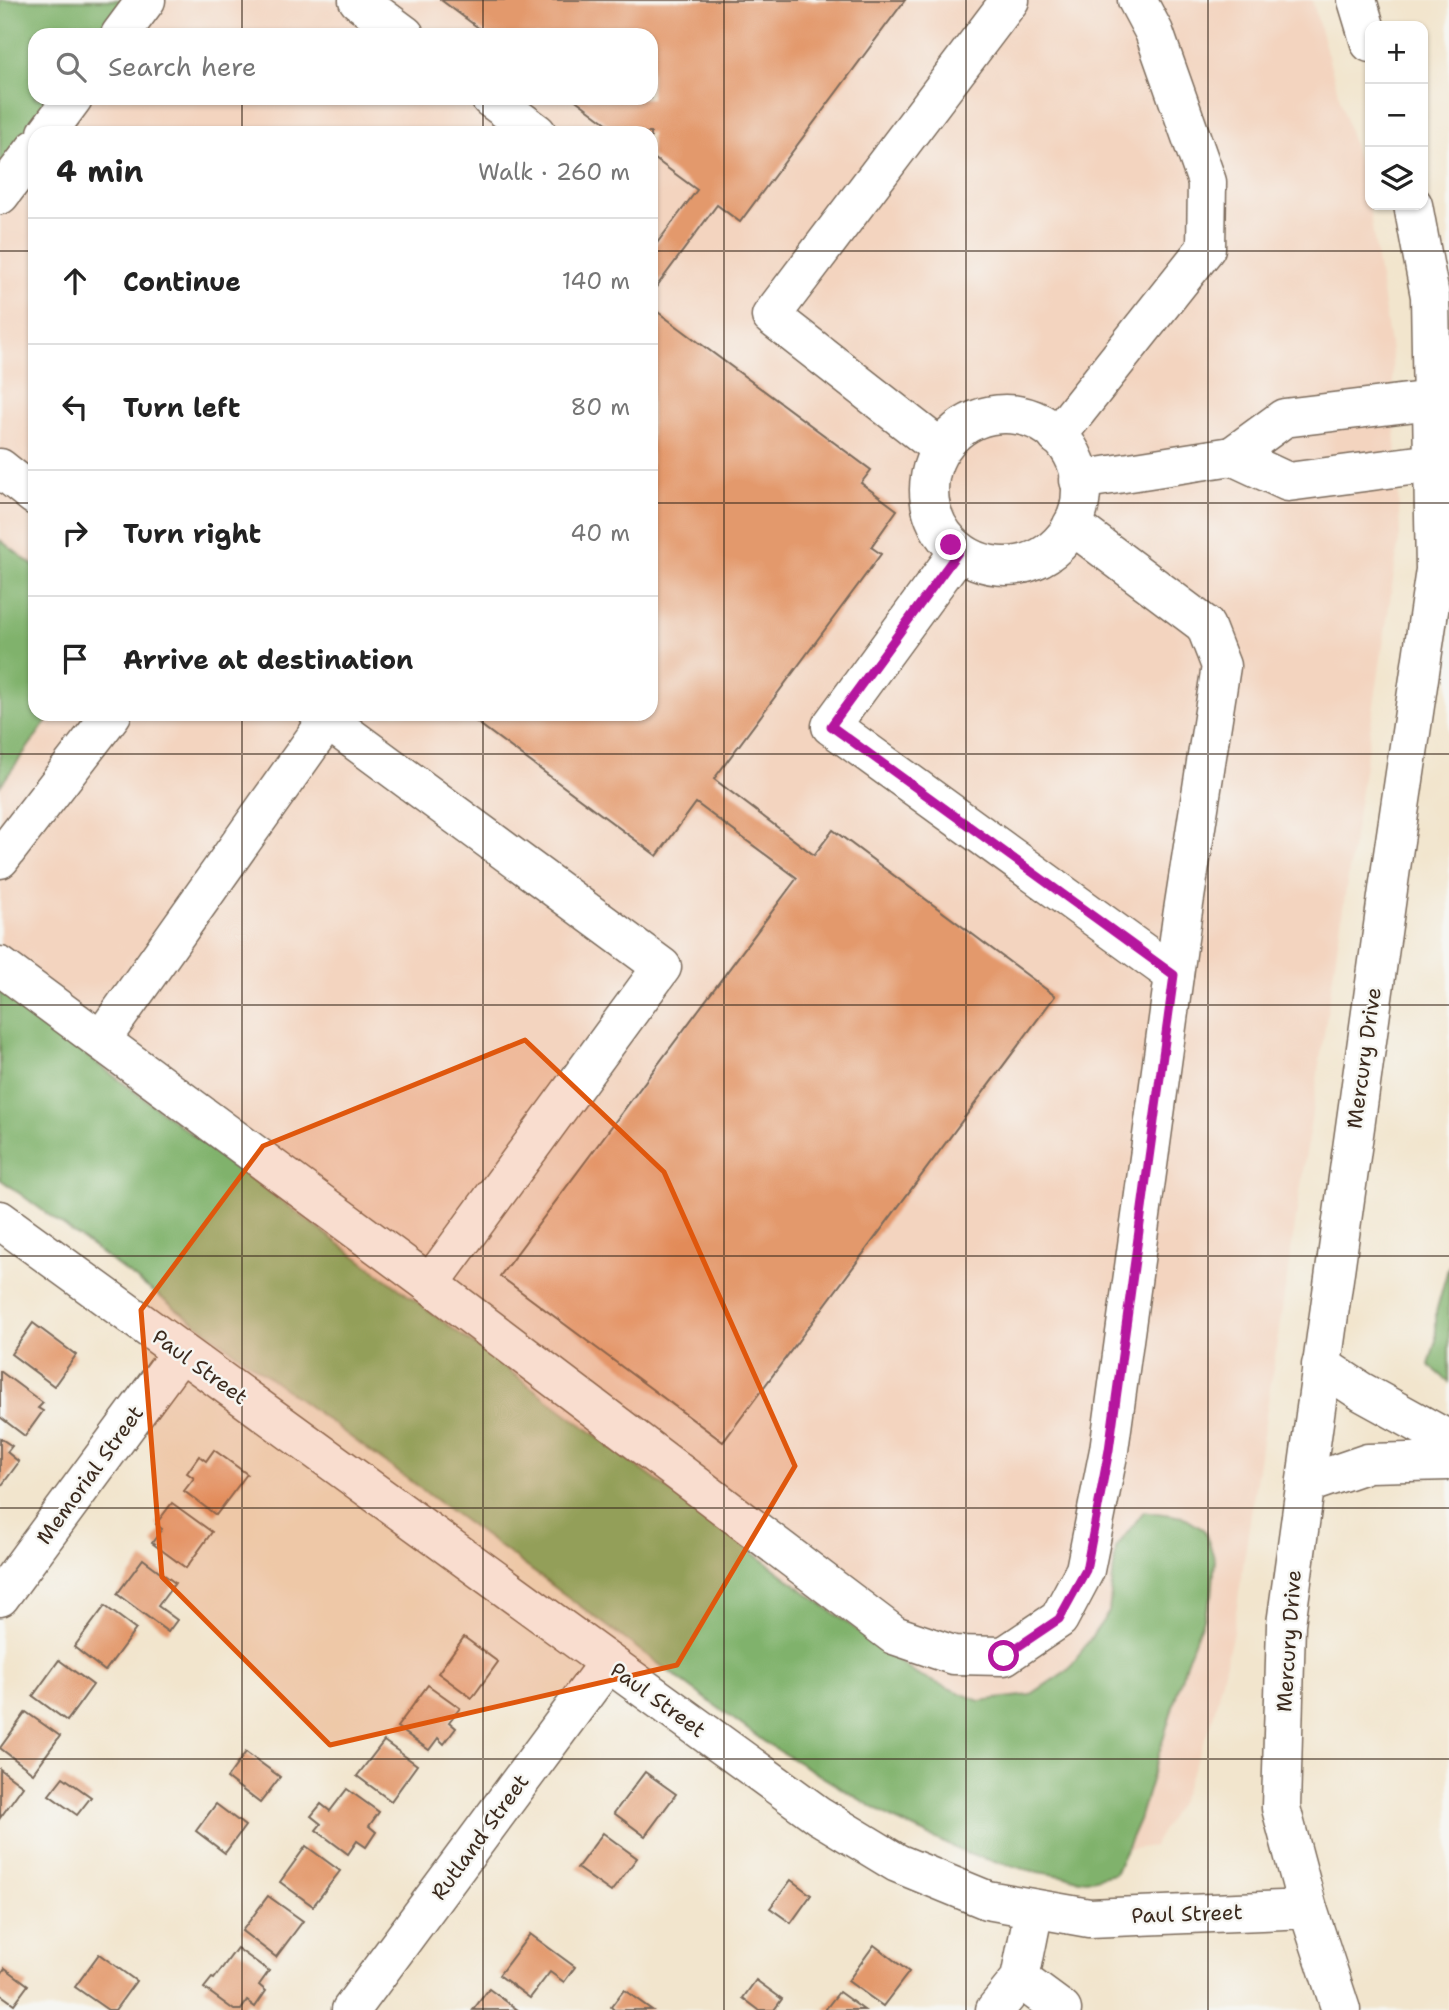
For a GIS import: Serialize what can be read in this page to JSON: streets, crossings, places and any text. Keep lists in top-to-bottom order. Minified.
{"streets":{"street":["Mercury Drive","Paul Street","Memorial Street","Rutland Street"]},"crossings":[["Mercury Drive","Paul Street"],["Paul Street","Memorial Street"],["Paul Street","Rutland Street"]],"page":{"map_buttons":["+","−"],"search":"Search here","heading":["4 min","Walk · 260 m"],"list":[["Continue","140 m"],["Turn left","80 m"],["Turn right","40 m"],"Arrive at destination"]}}
